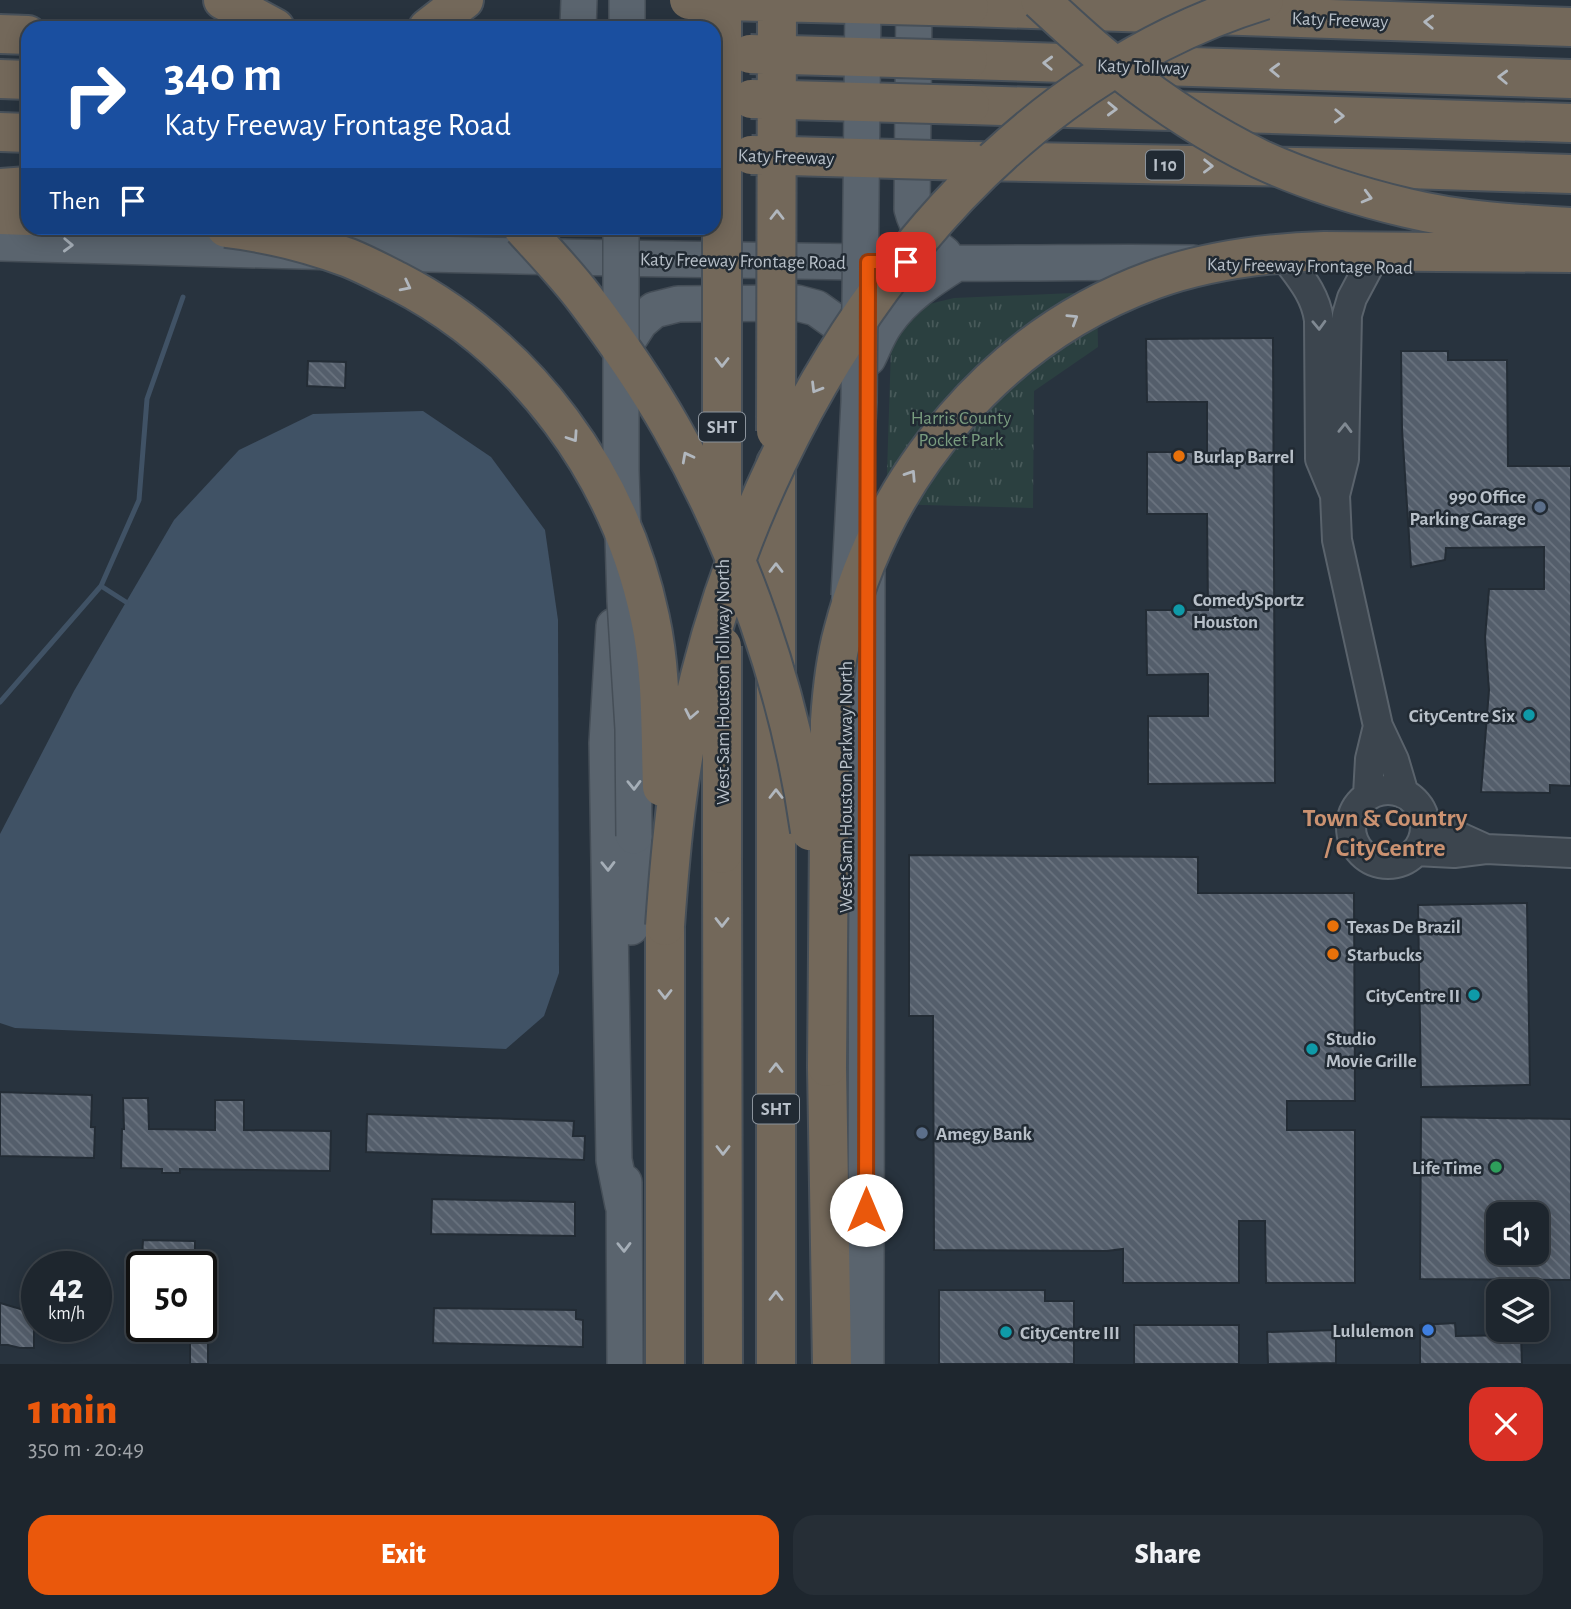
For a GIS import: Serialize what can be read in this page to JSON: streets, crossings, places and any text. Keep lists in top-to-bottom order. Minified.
{"streets":{"highway":["Katy Freeway","Katy Tollway","I 10","SHT","West Sam Houston Tollway North"],"main road":["Katy Freeway Frontage Road","West Sam Houston Parkway North"]},"districts":["Town & Country / CityCentre"],"parks":["Harris County Pocket Park"],"places":["Burlap Barrel","990 Office Parking Garage","ComedySportz Houston","CityCentre Six","Texas De Brazil","Starbucks","CityCentre II","Studio Movie Grille","Amegy Bank","Life Time","Lululemon","CityCentre III"],"page":{"turn":["340 m","Katy Freeway Frontage Road"],"then":"Then","speed":"42 km/h","limit":"50","heading":["1 min","350 m · 20:49"],"buttons":["Exit","Share"]}}
